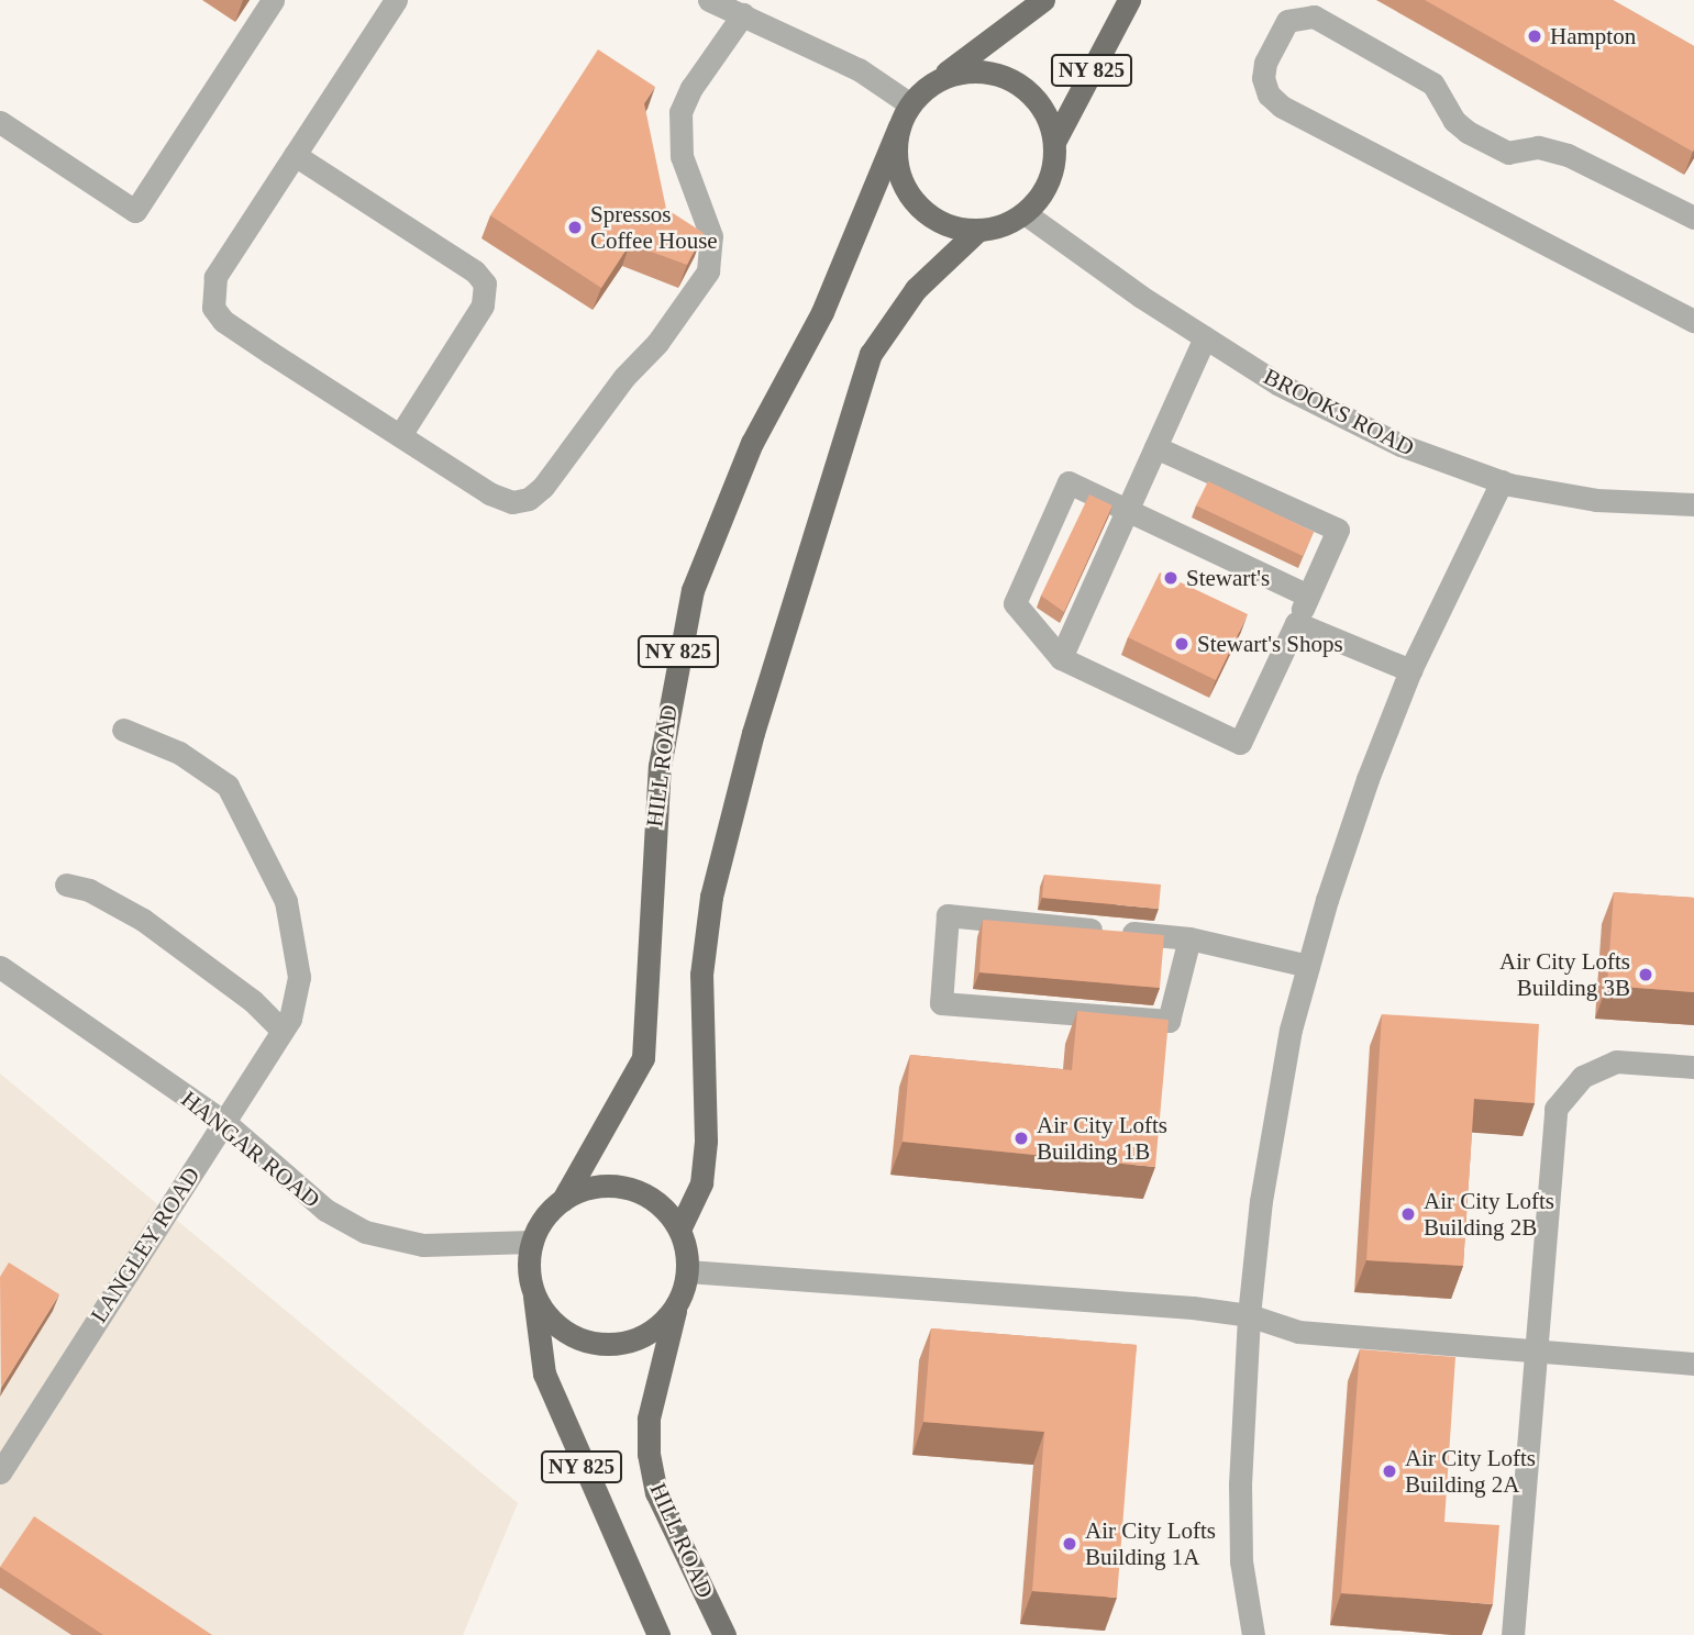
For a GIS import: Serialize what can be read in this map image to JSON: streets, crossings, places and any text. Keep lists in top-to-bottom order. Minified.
{"streets":{"main road":["NY 825","HILL ROAD"],"street":["BROOKS ROAD","HANGAR ROAD","LANGLEY ROAD"]},"crossings":[["NY 825","BROOKS ROAD"],["NY 825","HILL ROAD"],["NY 825","HANGAR ROAD"],["BROOKS ROAD","HILL ROAD"],["HILL ROAD","HANGAR ROAD"],["HANGAR ROAD","LANGLEY ROAD"]],"places":["Hampton","Spressos Coffee House","Stewart's","Stewart's Shops","Air City Lofts Building 3B","Air City Lofts Building 1B","Air City Lofts Building 2B","Air City Lofts Building 2A","Air City Lofts Building 1A"]}
